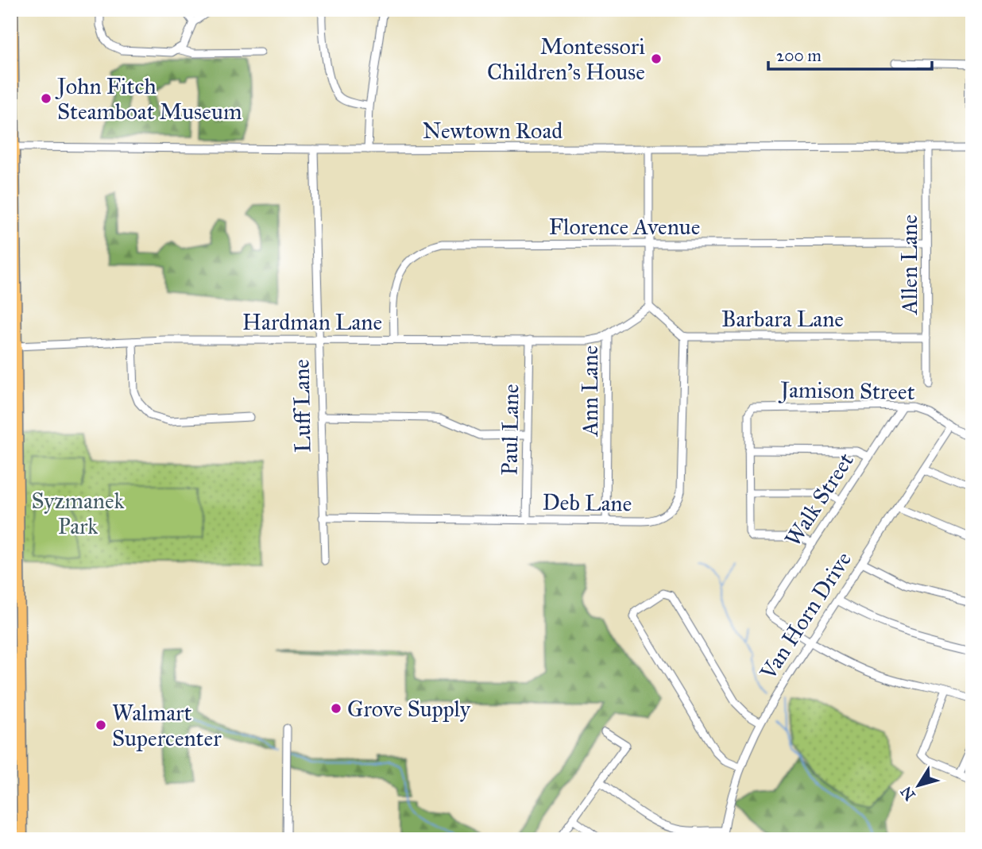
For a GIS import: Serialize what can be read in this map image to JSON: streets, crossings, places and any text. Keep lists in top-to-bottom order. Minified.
{"streets":{"street":["Newtown Road","Florence Avenue","Allen Lane","Barbara Lane","Hardman Lane","Ann Lane","Jamison Street","Luff Lane","Paul Lane","Walk Street","Deb Lane","Van Horn Drive"]},"crossings":[["Newtown Road","Allen Lane"],["Newtown Road","Luff Lane"],["Florence Avenue","Allen Lane"],["Florence Avenue","Hardman Lane"],["Allen Lane","Barbara Lane"],["Barbara Lane","Deb Lane"],["Hardman Lane","Ann Lane"],["Hardman Lane","Luff Lane"],["Hardman Lane","Paul Lane"],["Ann Lane","Deb Lane"],["Jamison Street","Walk Street"],["Jamison Street","Van Horn Drive"],["Luff Lane","Deb Lane"],["Paul Lane","Deb Lane"],["Walk Street","Van Horn Drive"]],"parks":["Syzmanek Park"],"places":["Montessori Children's House","John Fitch Steamboat Museum","Grove Supply","Walmart Supercenter"],"scale_bar":"200 m","north":"bottom left"}
